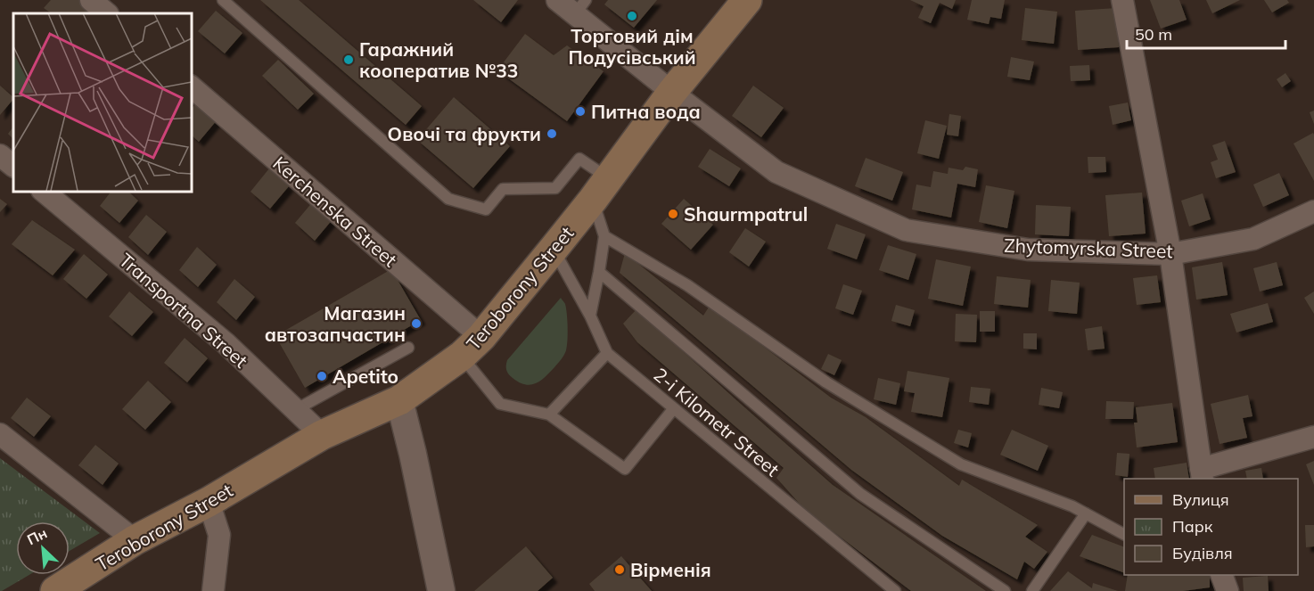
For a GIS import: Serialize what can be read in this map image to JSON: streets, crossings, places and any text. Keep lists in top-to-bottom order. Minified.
{"streets":{"main road":["Teroborony Street"],"street":["Kerchenska Street","Zhytomyrska Street","Transportna Street"],"lane":["2-i Kilometr Street"]},"crossings":[["Kerchenska Street","Teroborony Street"],["Zhytomyrska Street","Teroborony Street"],["Teroborony Street","Transportna Street"],["Teroborony Street","2-i Kilometr Street"]],"places":["Торговий дім Подусівський","Гаражний кооператив №33","Питна вода","Овочі та фрукти","Shaurmpatrul","Магазин автозапчастин","Apetito","Вірменія"],"legend":["Вулиця","Парк","Будівля"],"scale_bar":"50 m","north":"top left"}
